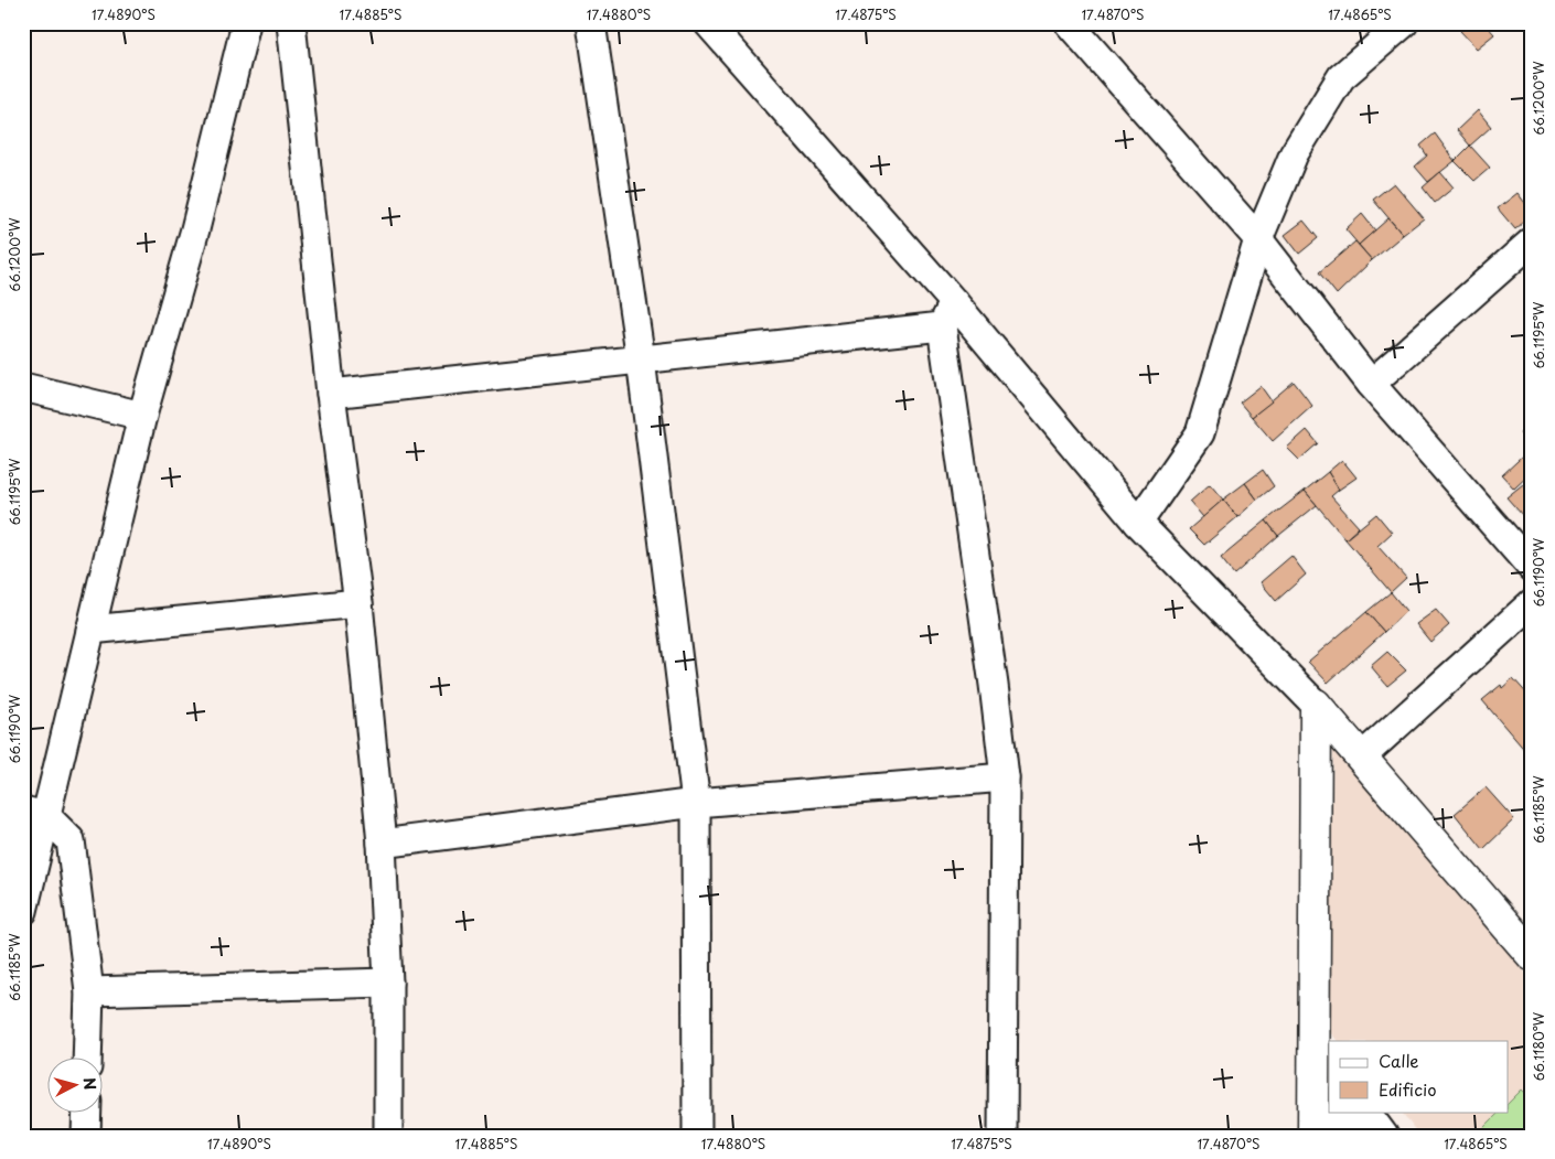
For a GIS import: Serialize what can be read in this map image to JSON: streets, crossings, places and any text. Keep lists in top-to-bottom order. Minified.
{"legend":["Calle","Edificio"],"north":"right","coordinates":["17.4890°S","17.4885°S","17.4880°S","17.4875°S","17.4870°S","17.4865°S","66.1200°W","66.1195°W","66.1190°W","66.1185°W","66.1180°W"]}
